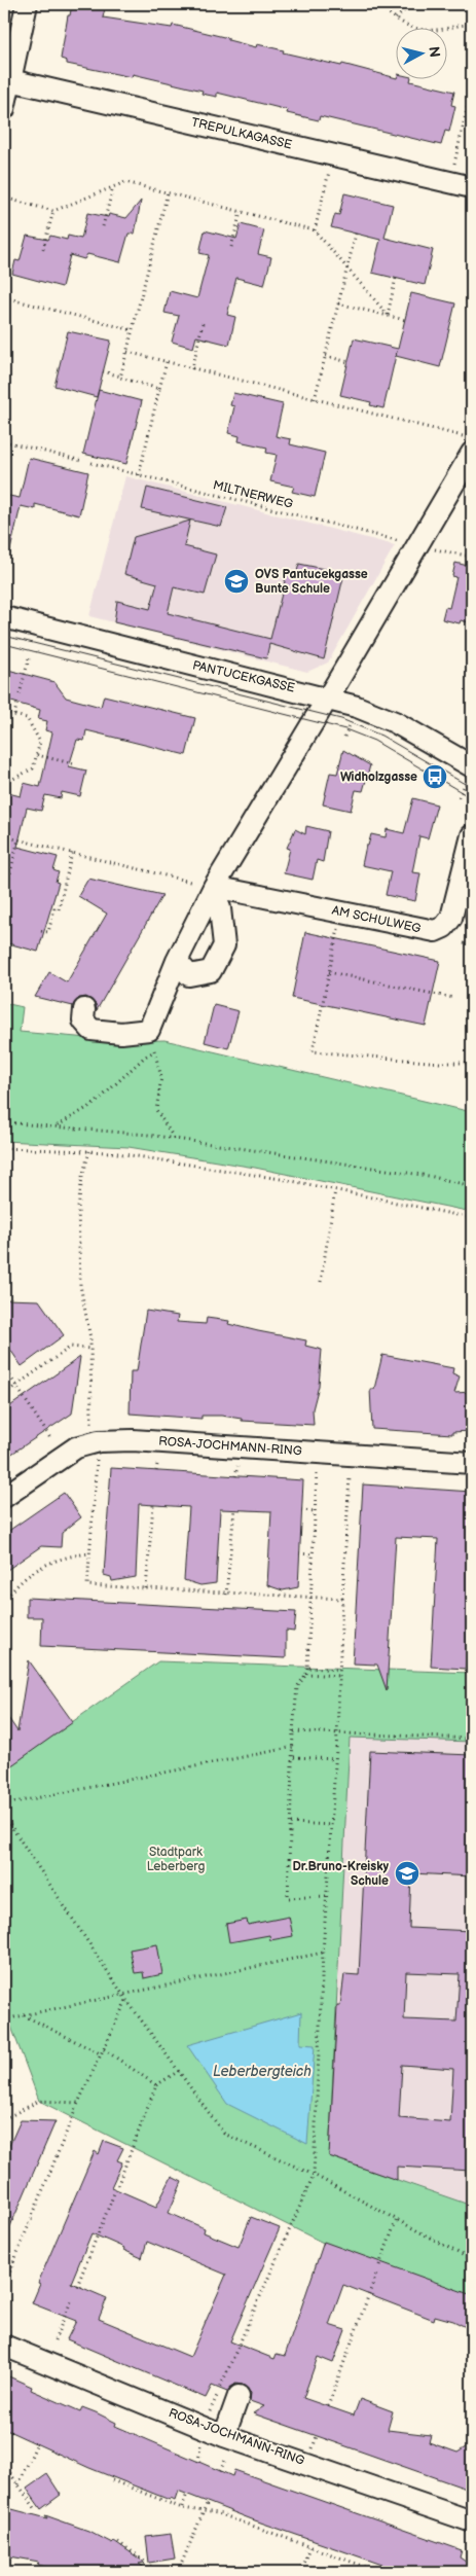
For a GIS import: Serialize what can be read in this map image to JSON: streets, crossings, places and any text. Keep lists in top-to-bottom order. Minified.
{"streets":{"street":["TREPULKAGASSE","PANTUCEKGASSE","AM SCHULWEG","ROSA-JOCHMANN-RING"],"path":["MILTNERWEG"]},"water":["Leberbergteich"],"parks":["Stadtpark Leberberg"],"places":{"school or university":["OVS Pantucekgasse Bunte Schule","Dr.Bruno-Kreisky Schule"],"bus stop":["Widholzgasse"]},"north":"right"}
